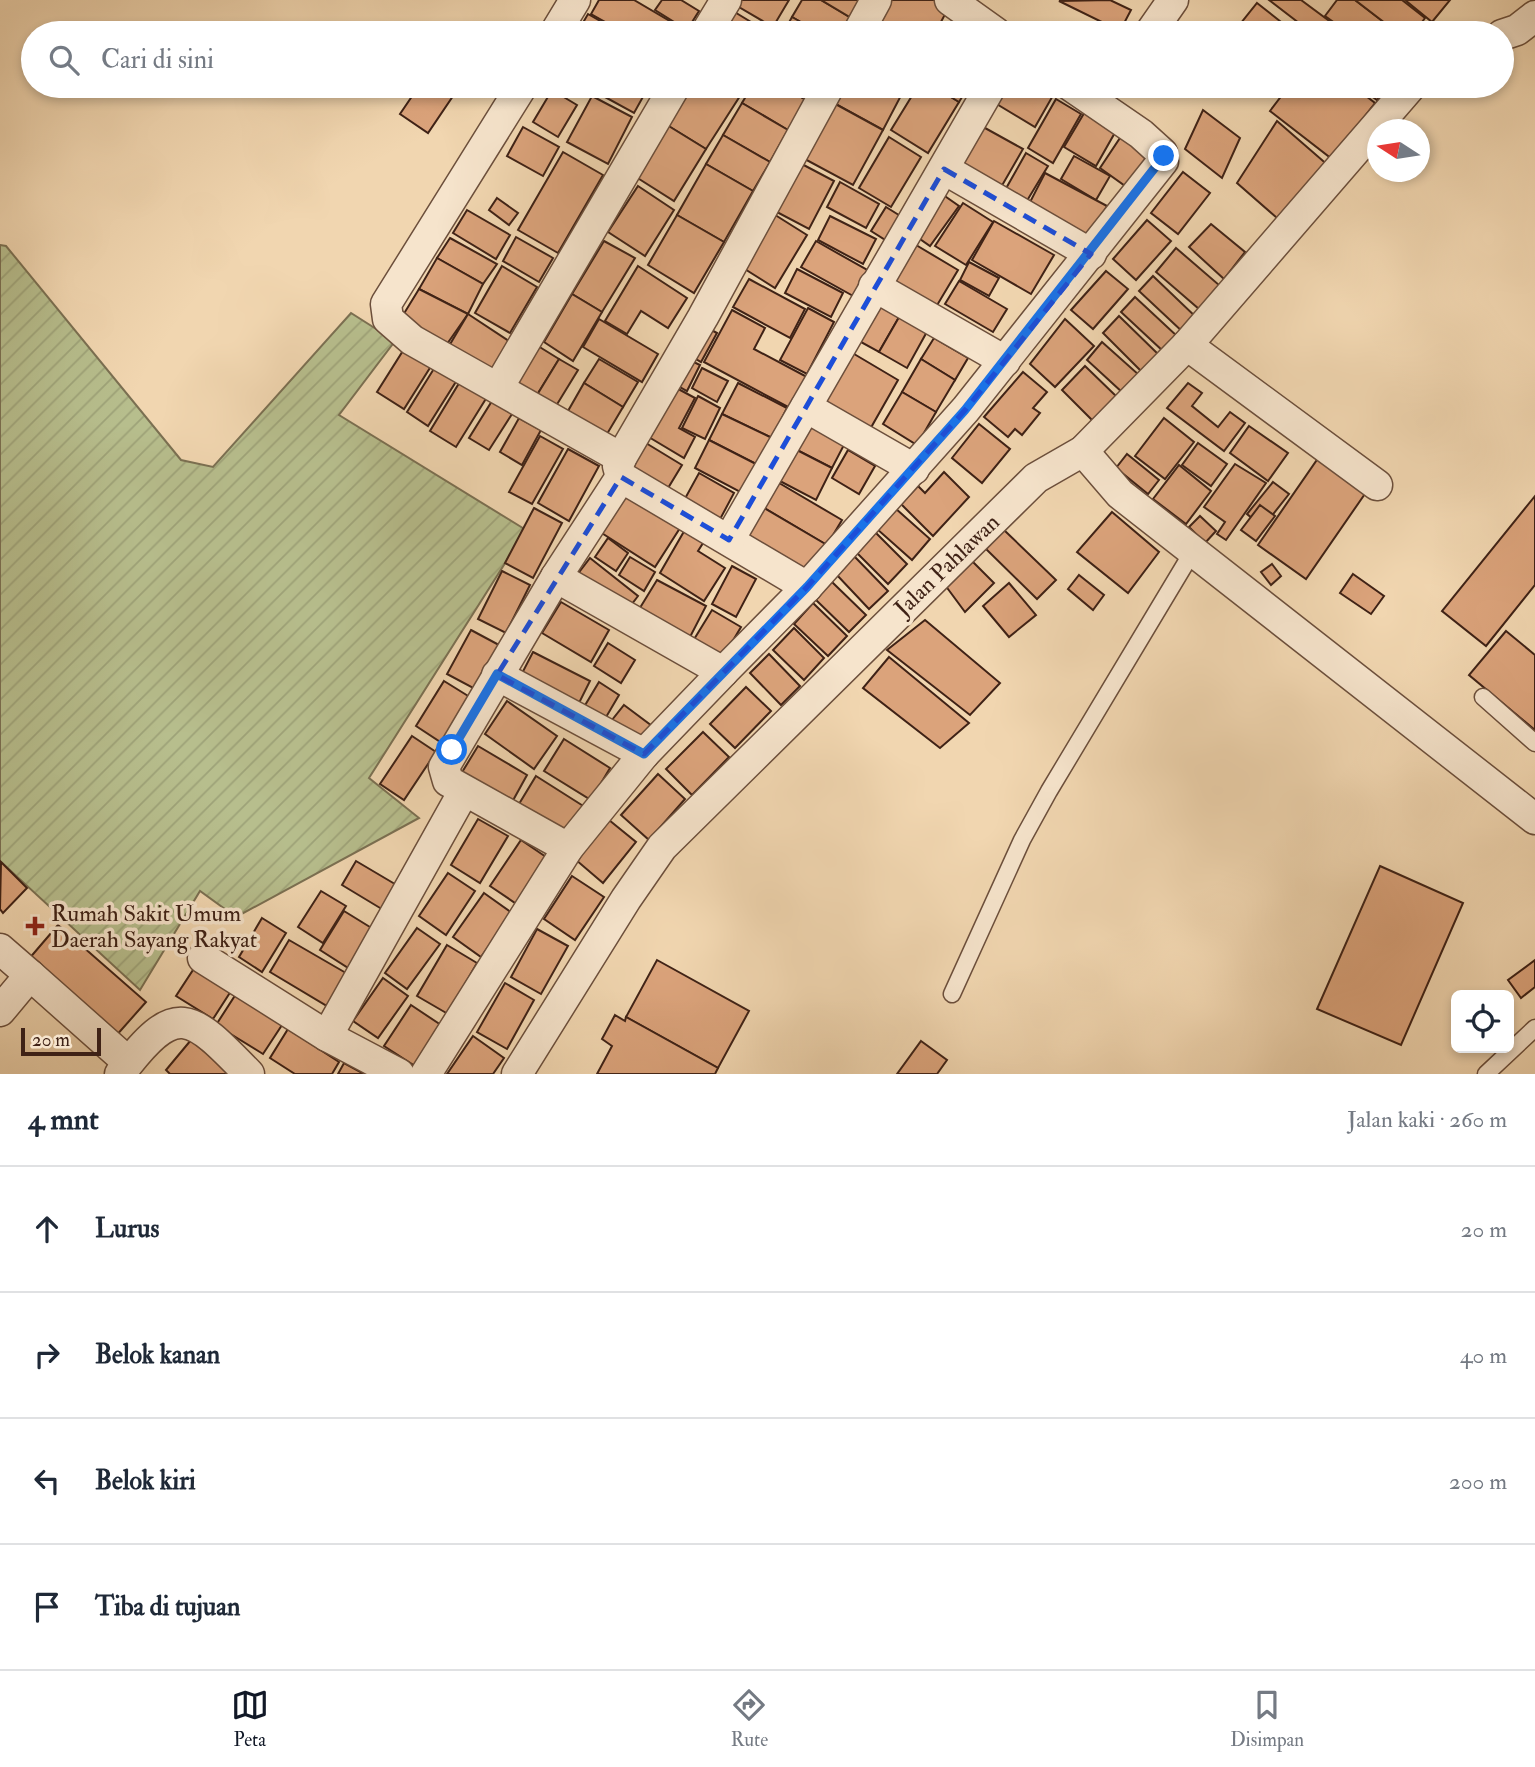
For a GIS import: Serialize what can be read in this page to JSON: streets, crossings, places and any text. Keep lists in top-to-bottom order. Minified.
{"streets":{"street":["Jalan Pahlawan"]},"places":{"health":["Rumah Sakit Umum Daerah Sayang Rakyat"]},"scale_bar":"20 m","north":"left","page":{"search":"Cari di sini","scale":"20 m","heading":["4 mnt","Jalan kaki · 260 m"],"list":[["Lurus","20 m"],["Belok kanan","40 m"],["Belok kiri","200 m"],"Tiba di tujuan"],"nav":["Peta","Rute","Disimpan"]}}
